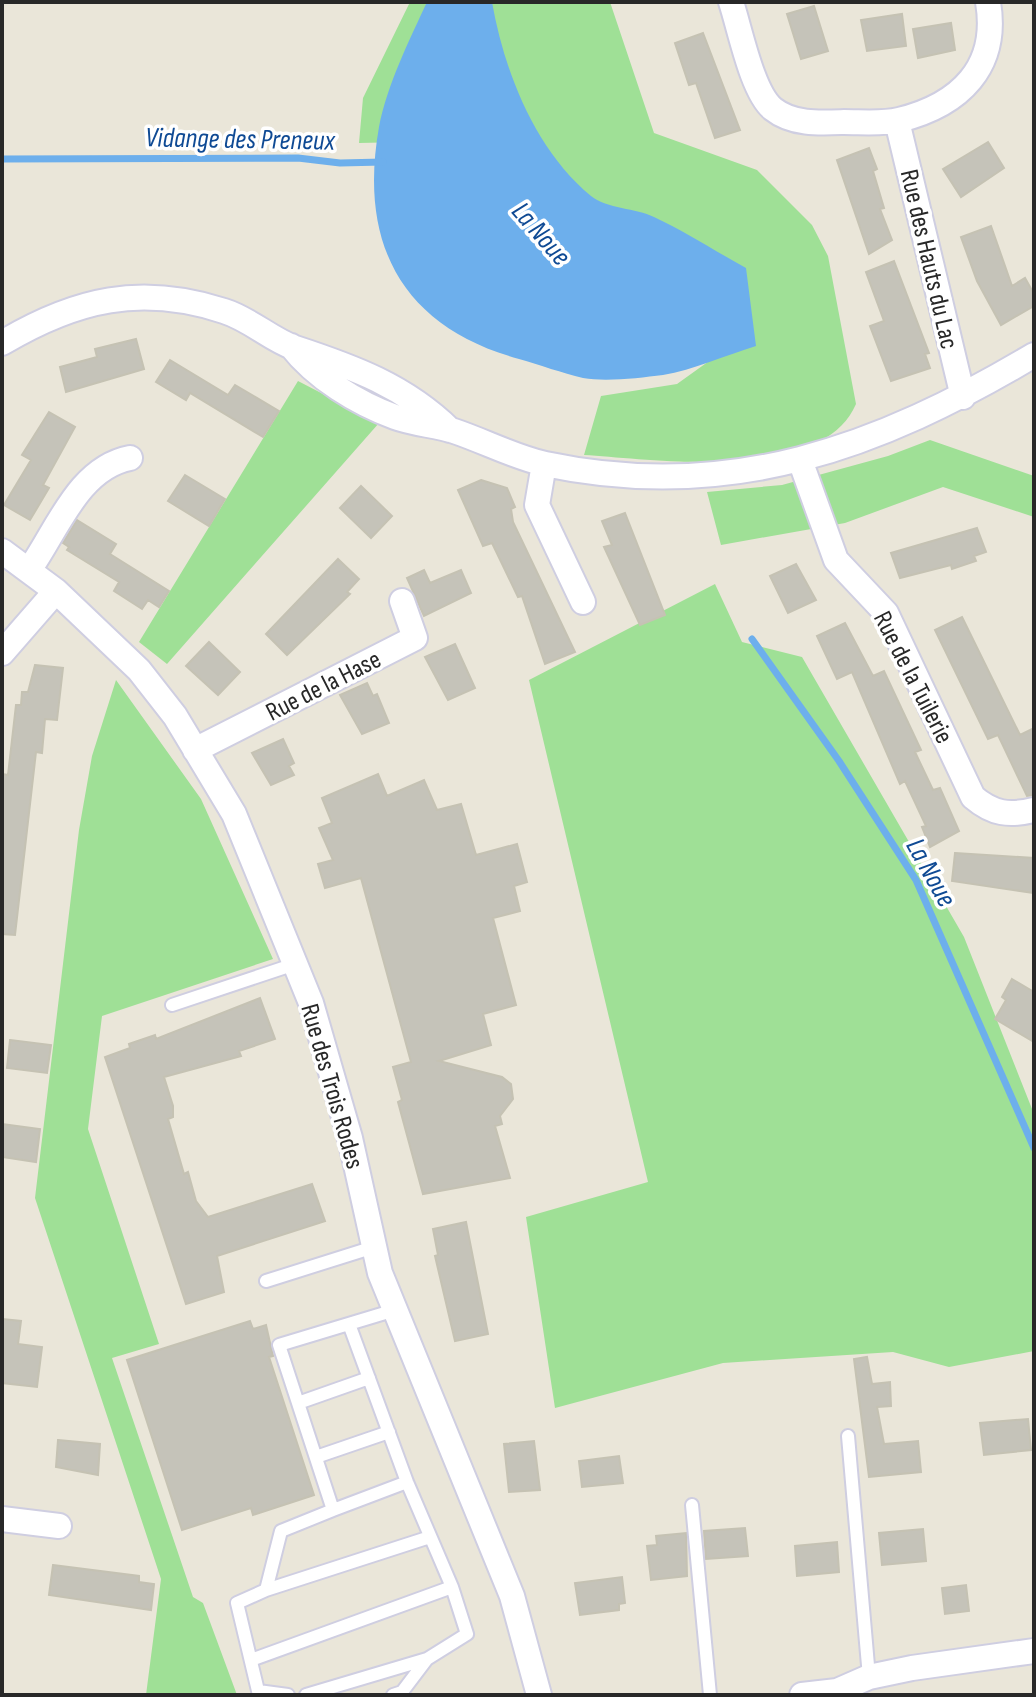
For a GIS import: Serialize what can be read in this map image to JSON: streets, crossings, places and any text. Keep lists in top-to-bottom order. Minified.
{"streets":{"street":["Rue des Hauts du Lac","Rue de la Tuilerie","Rue de la Hase","Rue des Trois Rodes"]},"crossings":[["Rue de la Hase","Rue des Trois Rodes"]],"water":["Vidange des Preneux","La Noue"]}
